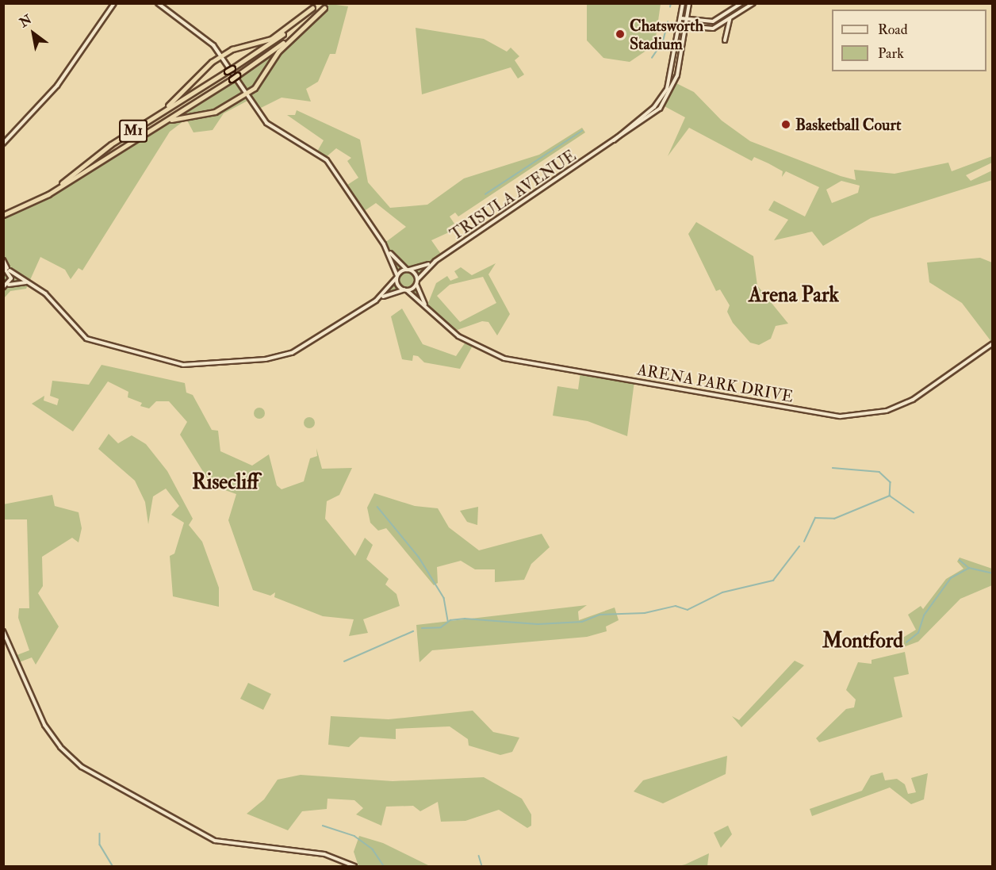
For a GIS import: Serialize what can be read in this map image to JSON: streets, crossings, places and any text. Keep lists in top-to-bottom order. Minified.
{"streets":{"highway":["M1"],"street":["TRISULA AVENUE","ARENA PARK DRIVE"]},"crossings":[["M1","ARENA PARK DRIVE"],["TRISULA AVENUE","ARENA PARK DRIVE"]],"districts":["Arena Park","Risecliff","Montford"],"places":["Chatsworth Stadium","Basketball Court"],"legend":["Road","Park"],"north":"top left"}
